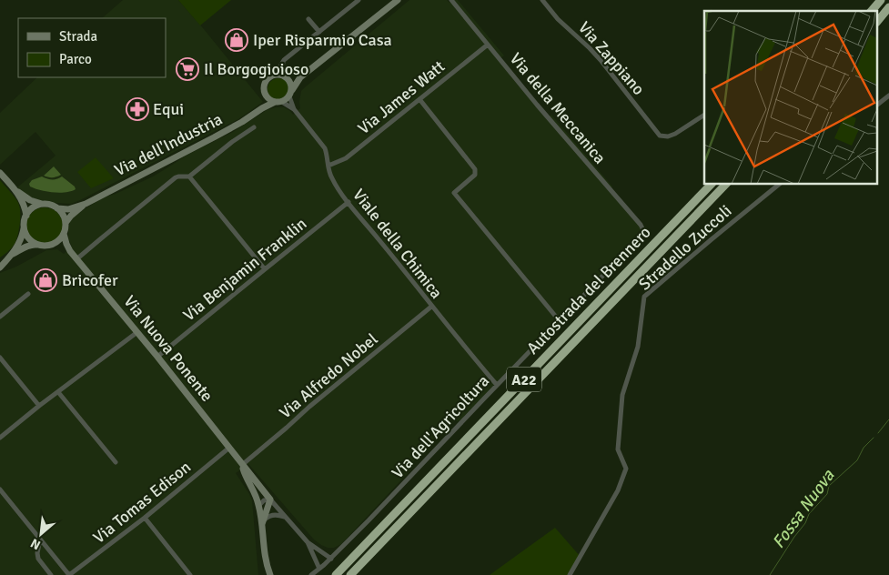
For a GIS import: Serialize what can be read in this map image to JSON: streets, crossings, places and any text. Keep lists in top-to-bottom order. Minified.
{"streets":{"highway":["Autostrada del Brennero","A22"],"street":["Via Zappiano","Via James Watt","Via della Meccanica","Via dell'Industria","Viale della Chimica","Stradello Zuccoli","Via Benjamin Franklin","Via Nuova Ponente","Via Alfredo Nobel","Via dell'Agricoltura","Via Tomas Edison"]},"crossings":[["Via James Watt","Via della Meccanica"],["Via James Watt","Viale della Chimica"],["Via della Meccanica","Via dell'Agricoltura"],["Via dell'Industria","Viale della Chimica"],["Via dell'Industria","Via Nuova Ponente"],["Viale della Chimica","Via Benjamin Franklin"],["Viale della Chimica","Via Alfredo Nobel"],["Viale della Chimica","Via dell'Agricoltura"],["Via Benjamin Franklin","Via Nuova Ponente"],["Via Nuova Ponente","Via Alfredo Nobel"],["Via Nuova Ponente","Via Tomas Edison"]],"water":["Fossa Nuova"],"places":{"shop":["Iper Risparmio Casa","Bricofer"],"supermarket":["Il Borgogioioso"],"pharmacy":["Equi"]},"legend":["Strada","Parco"],"north":"bottom left"}
